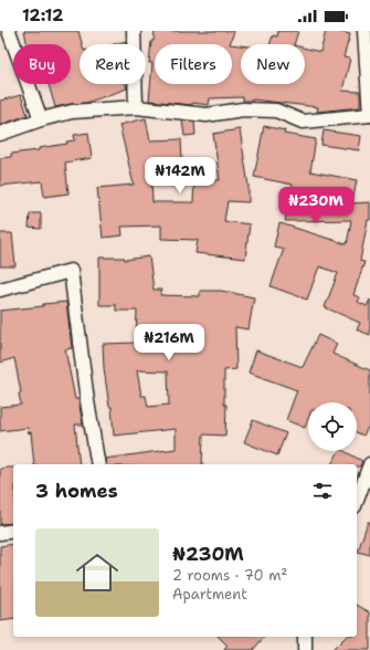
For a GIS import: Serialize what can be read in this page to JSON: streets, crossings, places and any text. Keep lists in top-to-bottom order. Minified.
{"page":{"status":"12:12","chip":["Buy","Rent","Filters","New"],"price":["₦142M","₦230M","₦216M"],"heading":"3 homes","list":[{"name":"₦230M","note":"2 rooms · 70 m² · Apartment"}]}}
